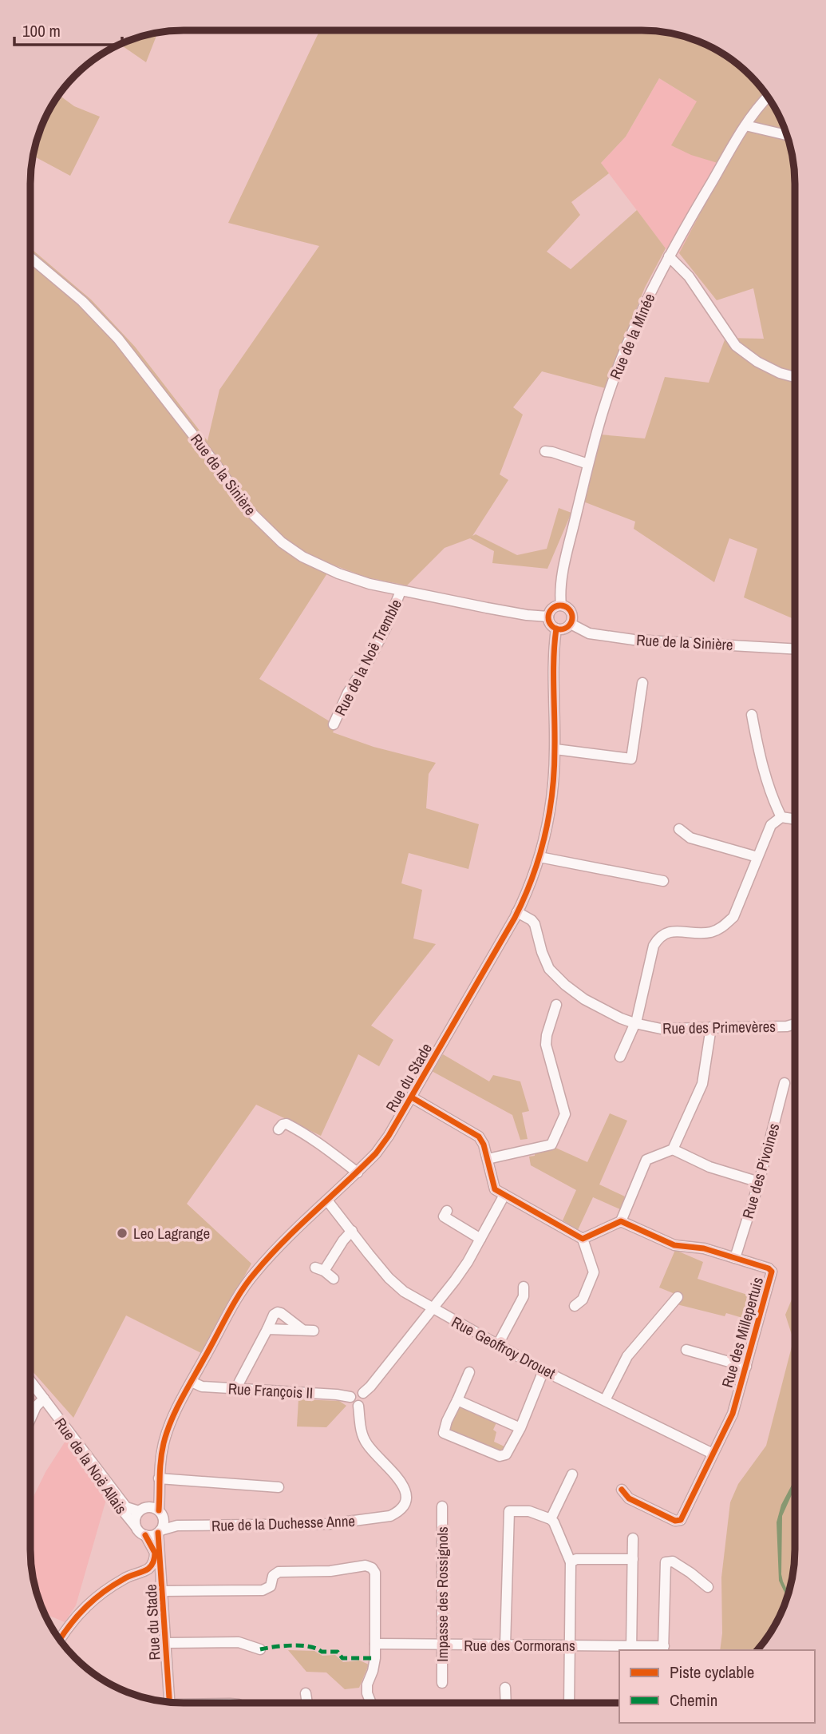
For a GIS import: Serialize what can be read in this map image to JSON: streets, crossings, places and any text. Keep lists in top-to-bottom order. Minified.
{"streets":{"street":["Rue de la Minée","Rue de la Sinière","Rue de la Noë Tremble","Rue des Primevères","Rue du Stade","Rue des Pivoines","Rue des Millepertuis","Rue Geoffroy Drouet","Rue François II","Rue de la Noë Allais","Rue de la Duchesse Anne","Impasse des Rossignols","Rue des Cormorans"]},"crossings":[["Rue de la Minée","Rue de la Sinière"],["Rue de la Minée","Rue du Stade"],["Rue de la Sinière","Rue de la Noë Tremble"],["Rue de la Sinière","Rue du Stade"],["Rue des Primevères","Rue du Stade"],["Rue du Stade","Rue Geoffroy Drouet"],["Rue du Stade","Rue François II"],["Rue du Stade","Rue de la Noë Allais"],["Rue du Stade","Rue de la Duchesse Anne"],["Rue des Pivoines","Rue des Millepertuis"],["Rue des Millepertuis","Rue Geoffroy Drouet"],["Rue François II","Rue de la Duchesse Anne"],["Rue de la Noë Allais","Rue de la Duchesse Anne"],["Impasse des Rossignols","Rue des Cormorans"]],"places":["Leo Lagrange"],"legend":["Piste cyclable","Chemin"],"scale_bar":"100 m"}
